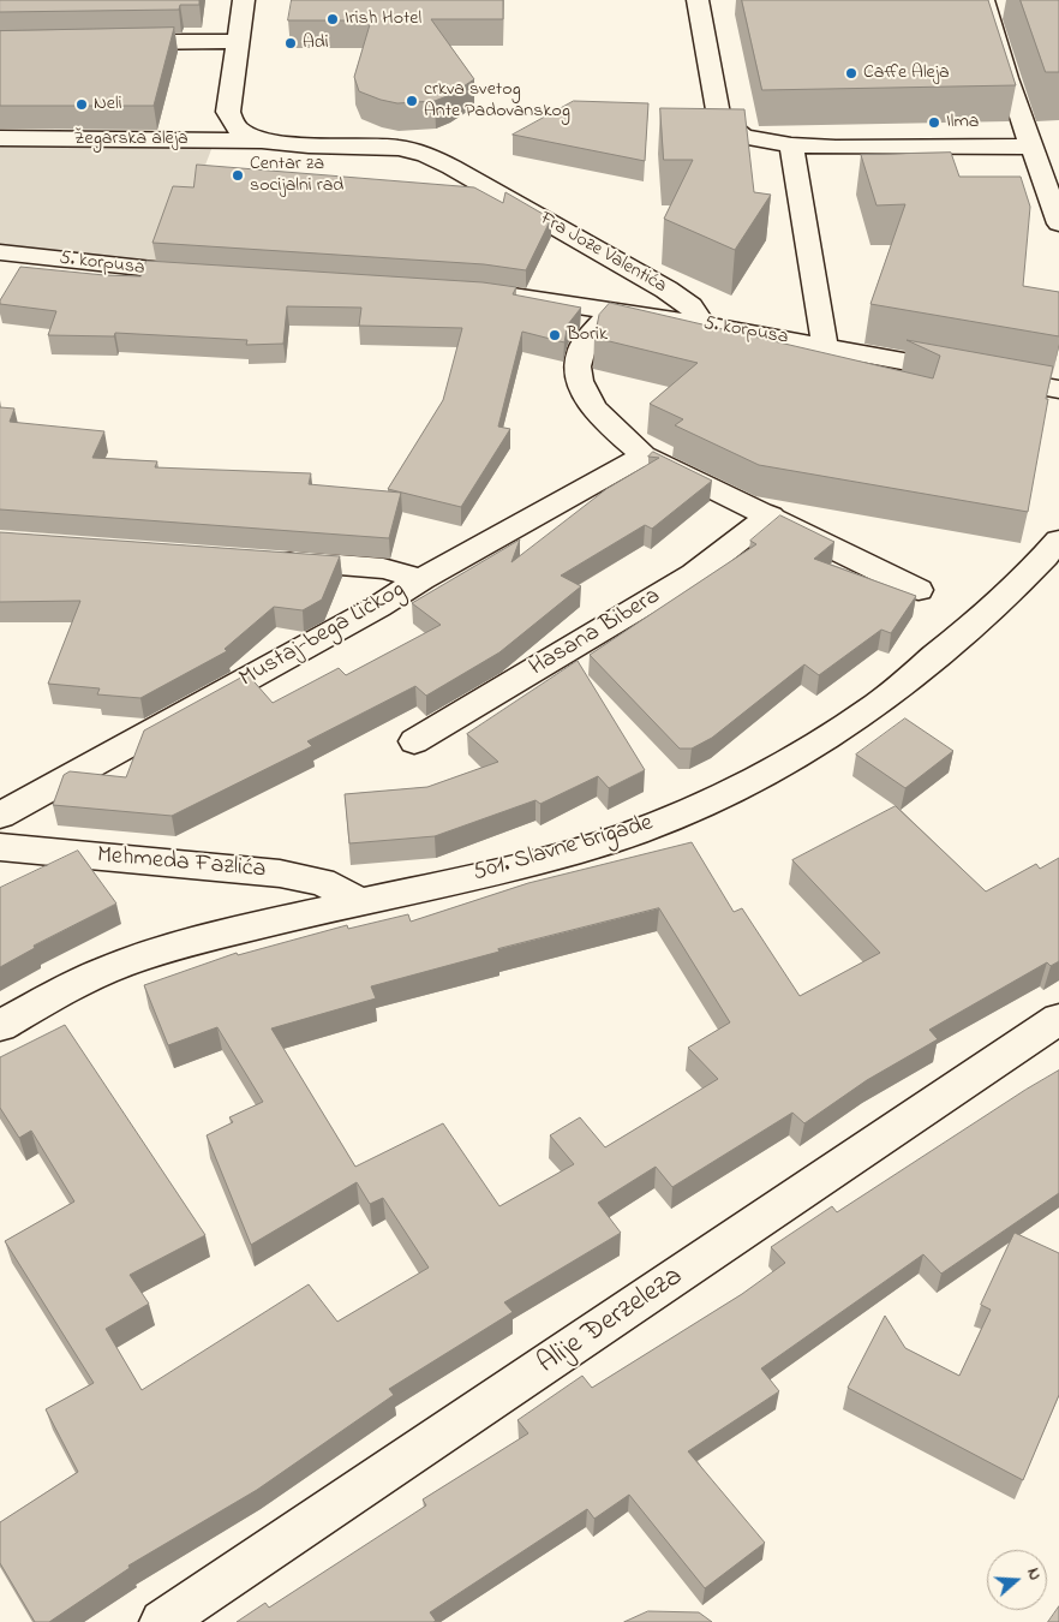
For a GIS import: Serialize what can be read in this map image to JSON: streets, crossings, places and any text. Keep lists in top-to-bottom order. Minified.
{"streets":{"street":["Žegarska aleja","Fra Joze Valentića","5. korpusa","Hasana Bibera","Mustaj-bega Ličkog","501. Slavne brigade","Mehmeda Fazlića","Alije Đerzeleza"]},"crossings":[["Žegarska aleja","Fra Joze Valentića"],["Fra Joze Valentića","5. korpusa"],["501. Slavne brigade","Mehmeda Fazlića"]],"places":["Irish Hotel","Adi","Caffe Aleja","crkva svetog Ante Padovanskog","Neli","Ilma","Centar za socijalni rad","Borik"],"north":"right"}
